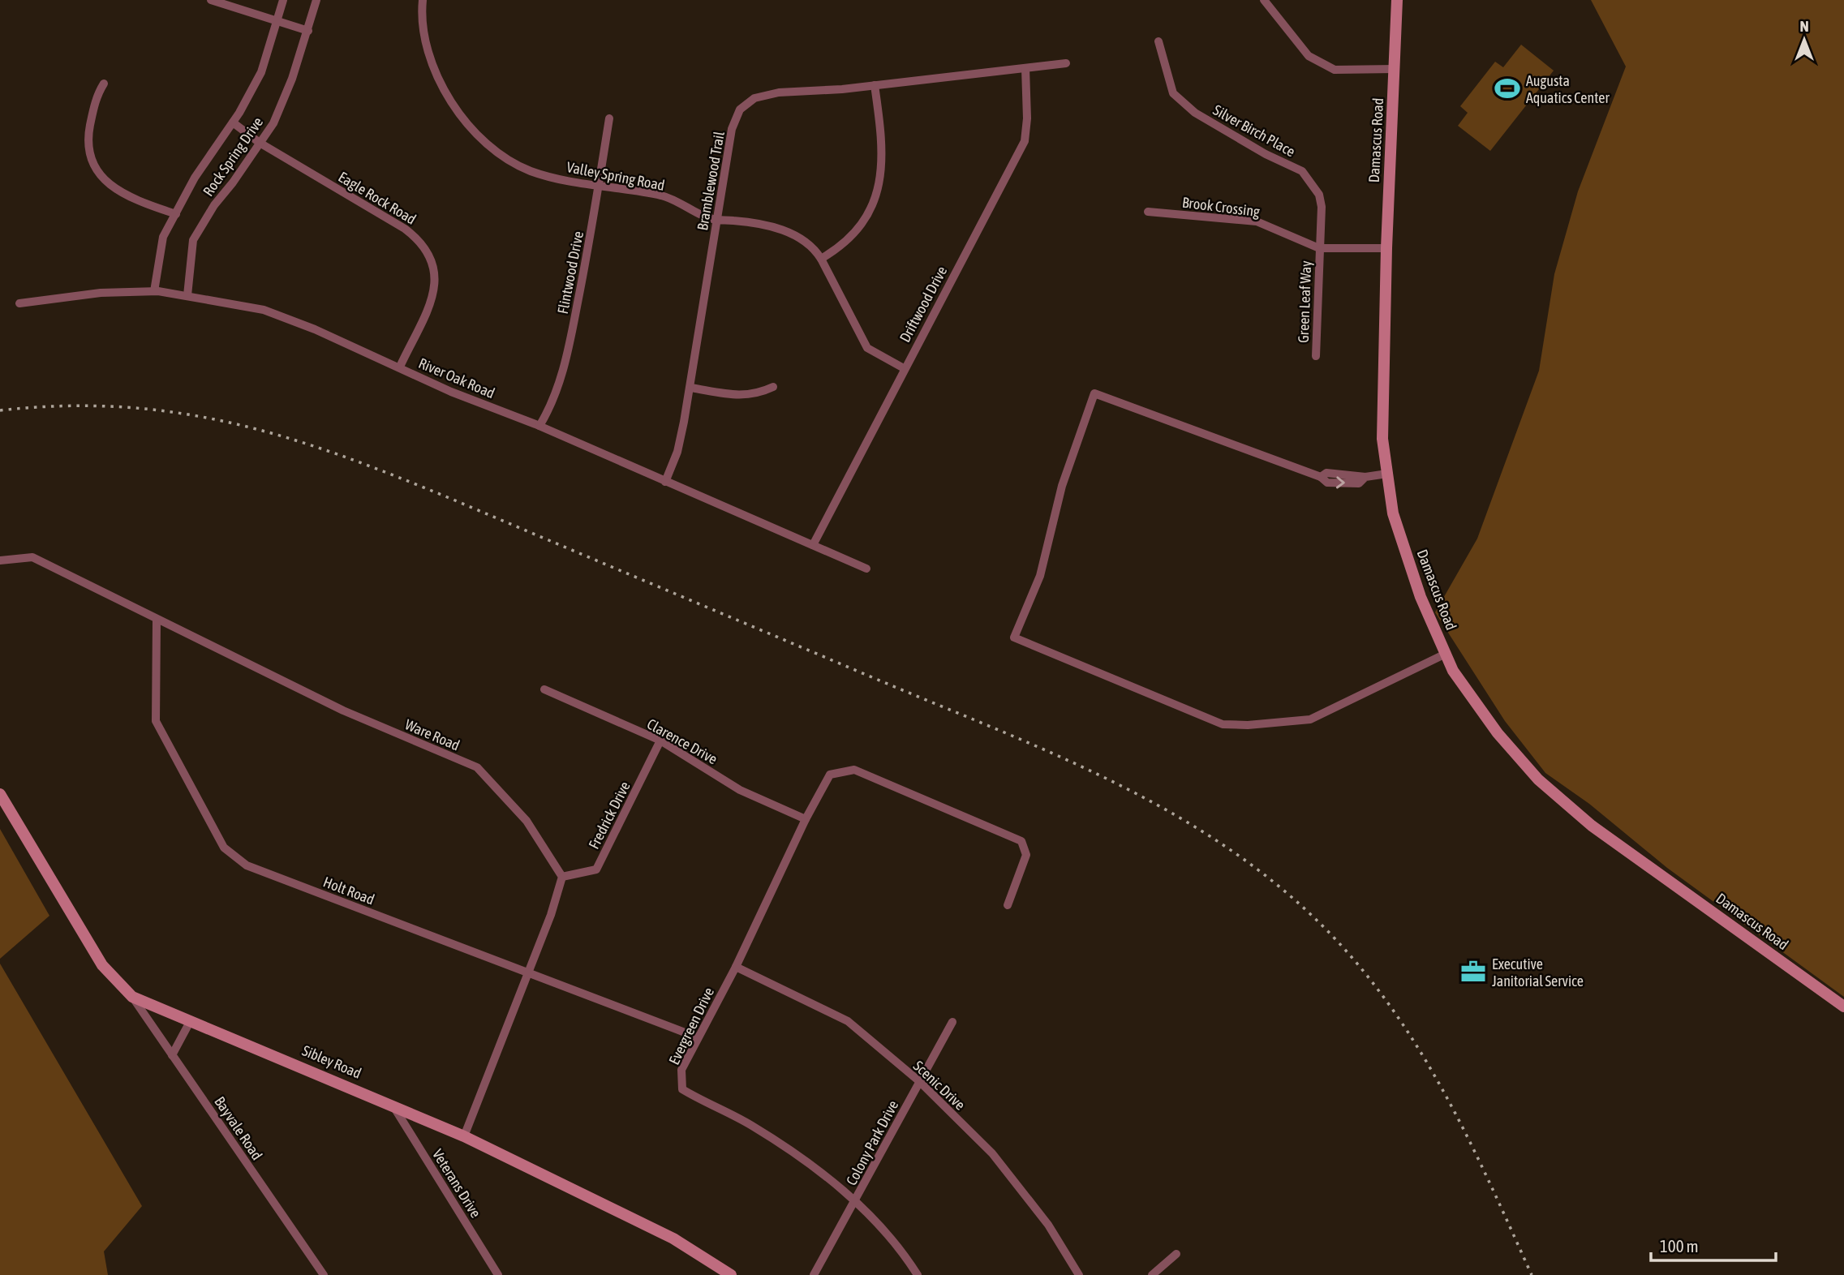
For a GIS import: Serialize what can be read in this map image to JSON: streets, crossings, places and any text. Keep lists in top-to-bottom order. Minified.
{"streets":{"street":["Silver Birch Place","Damascus Road","Rock Spring Drive","Valley Spring Road","Bramblewood Trail","Eagle Rock Road","Brook Crossing","Flintwood Drive","Green Leaf Way","Driftwood Drive","River Oak Road","Ware Road","Clarence Drive","Fredrick Drive","Holt Road","Evergreen Drive","Sibley Road","Scenic Drive","Bayvale Road","Colony Park Drive","Veterans Drive"]},"crossings":[["Silver Birch Place","Brook Crossing"],["Silver Birch Place","Green Leaf Way"],["Rock Spring Drive","Eagle Rock Road"],["Rock Spring Drive","River Oak Road"],["Valley Spring Road","Bramblewood Trail"],["Valley Spring Road","Flintwood Drive"],["Valley Spring Road","Driftwood Drive"],["Bramblewood Trail","Driftwood Drive"],["Bramblewood Trail","River Oak Road"],["Eagle Rock Road","River Oak Road"],["Brook Crossing","Green Leaf Way"],["Flintwood Drive","River Oak Road"],["Driftwood Drive","River Oak Road"],["Ware Road","Fredrick Drive"],["Ware Road","Holt Road"],["Clarence Drive","Fredrick Drive"],["Clarence Drive","Evergreen Drive"],["Holt Road","Evergreen Drive"],["Evergreen Drive","Scenic Drive"],["Evergreen Drive","Colony Park Drive"],["Sibley Road","Bayvale Road"],["Sibley Road","Veterans Drive"],["Scenic Drive","Colony Park Drive"]],"places":{"sports":["Augusta Aquatics Center"],"office":["Executive Janitorial Service"]},"scale_bar":"100 m","north":"top"}
